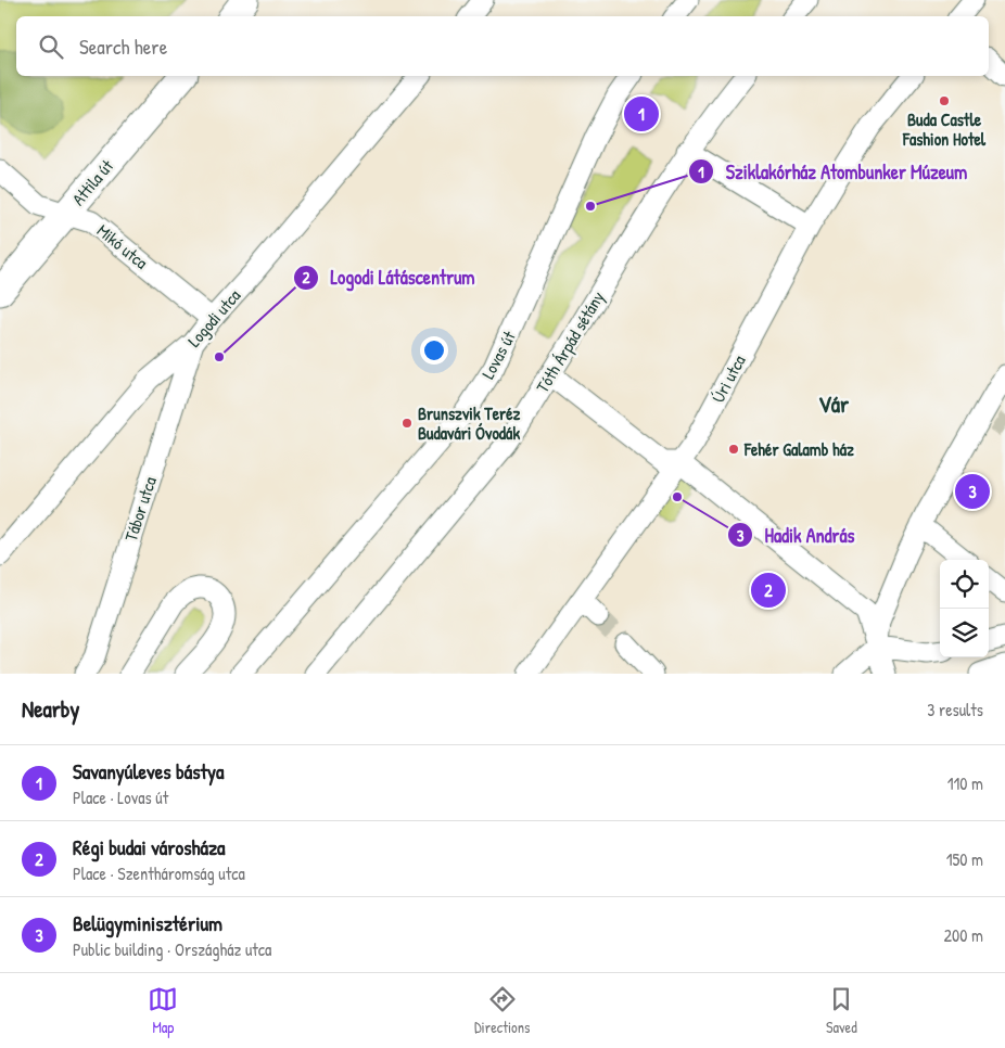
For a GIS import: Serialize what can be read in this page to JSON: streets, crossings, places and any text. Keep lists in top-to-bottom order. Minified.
{"streets":{"main road":["Attila út"],"street":["Mikó utca","Logodi utca","Tóth Árpád sétány","Lovas út","Úri utca","Tábor utca"]},"crossings":[["Attila út","Mikó utca"],["Mikó utca","Logodi utca"],["Logodi utca","Tábor utca"]],"districts":["Vár"],"places":["Buda Castle Fashion Hotel","Sziklakórház Atombunker Múzeum","Logodi Látáscentrum","Brunszvik Teréz Budavári Óvodák","Fehér Galamb ház","Hadik András"],"page":{"search":"Search here","pins":["1","3","2"],"heading":["Nearby","3 results"],"list":[{"mark":"1","name":"Savanyúleves bástya","note":"Place · Lovas út","value":"110 m"},{"mark":"2","name":"Régi budai városháza","note":"Place · Szentháromság utca","value":"150 m"},{"mark":"3","name":"Belügyminisztérium","note":"Public building · Országház utca","value":"200 m"}],"nav":["Map","Directions","Saved"]}}
